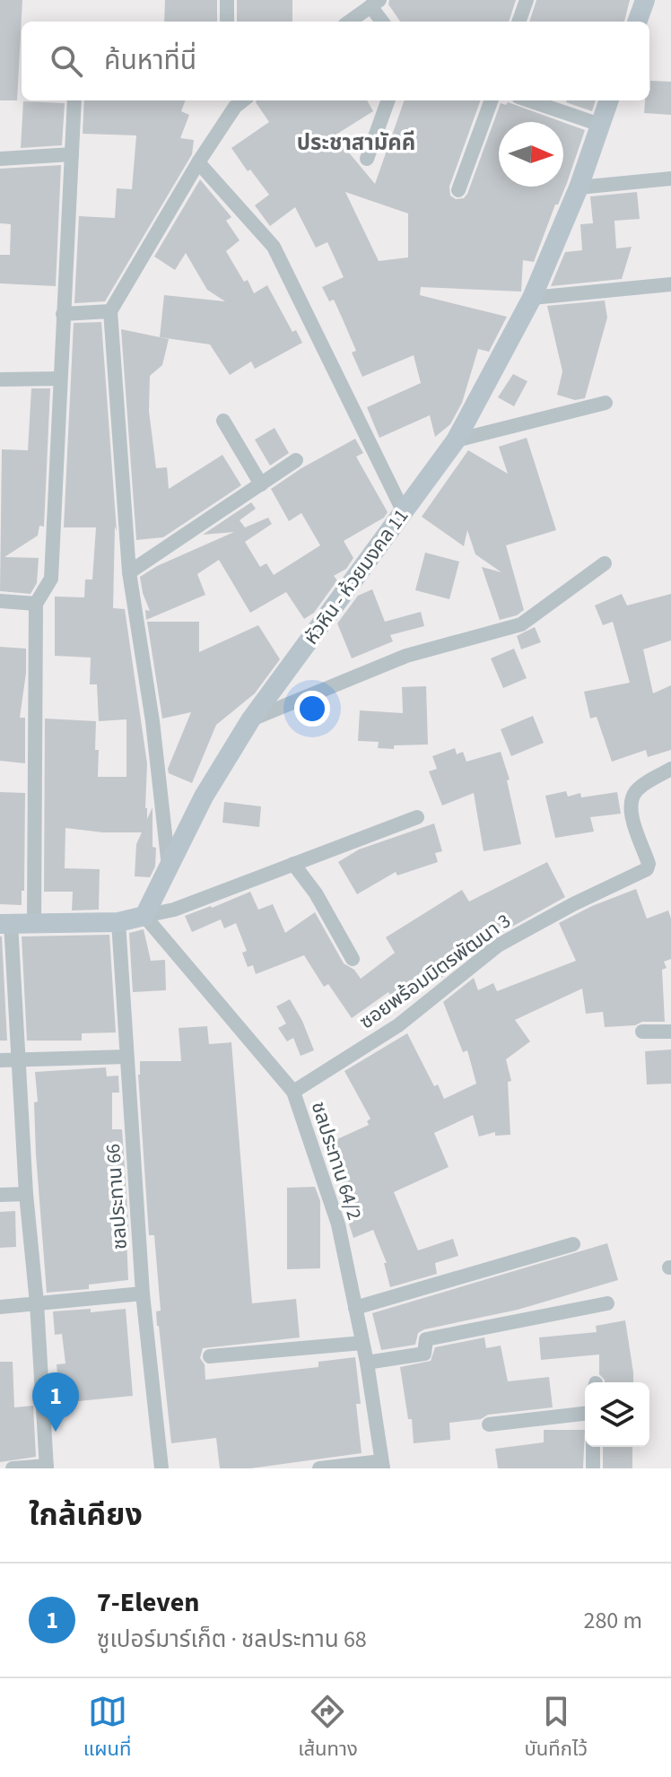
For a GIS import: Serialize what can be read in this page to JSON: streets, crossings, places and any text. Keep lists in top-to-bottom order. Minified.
{"streets":{"street":["หัวหิน - ห้วยมงคล 11","ซอยพร้อมมิตรพัฒนา 3","ชลประทาน 64/2","ชลประทาน 66"]},"crossings":[["หัวหิน - ห้วยมงคล 11","ชลประทาน 64/2"],["ซอยพร้อมมิตรพัฒนา 3","ชลประทาน 64/2"]],"districts":["ประชาสามัคคี"],"north":"right","page":{"search":"ค้นหาที่นี่","pins":"1","heading":"ใกล้เคียง","list":[{"mark":"1","name":"7-Eleven","note":"ซูเปอร์มาร์เก็ต · ชลประทาน 68","value":"280 m"}],"nav":["แผนที่","เส้นทาง","บันทึกไว้"]}}
